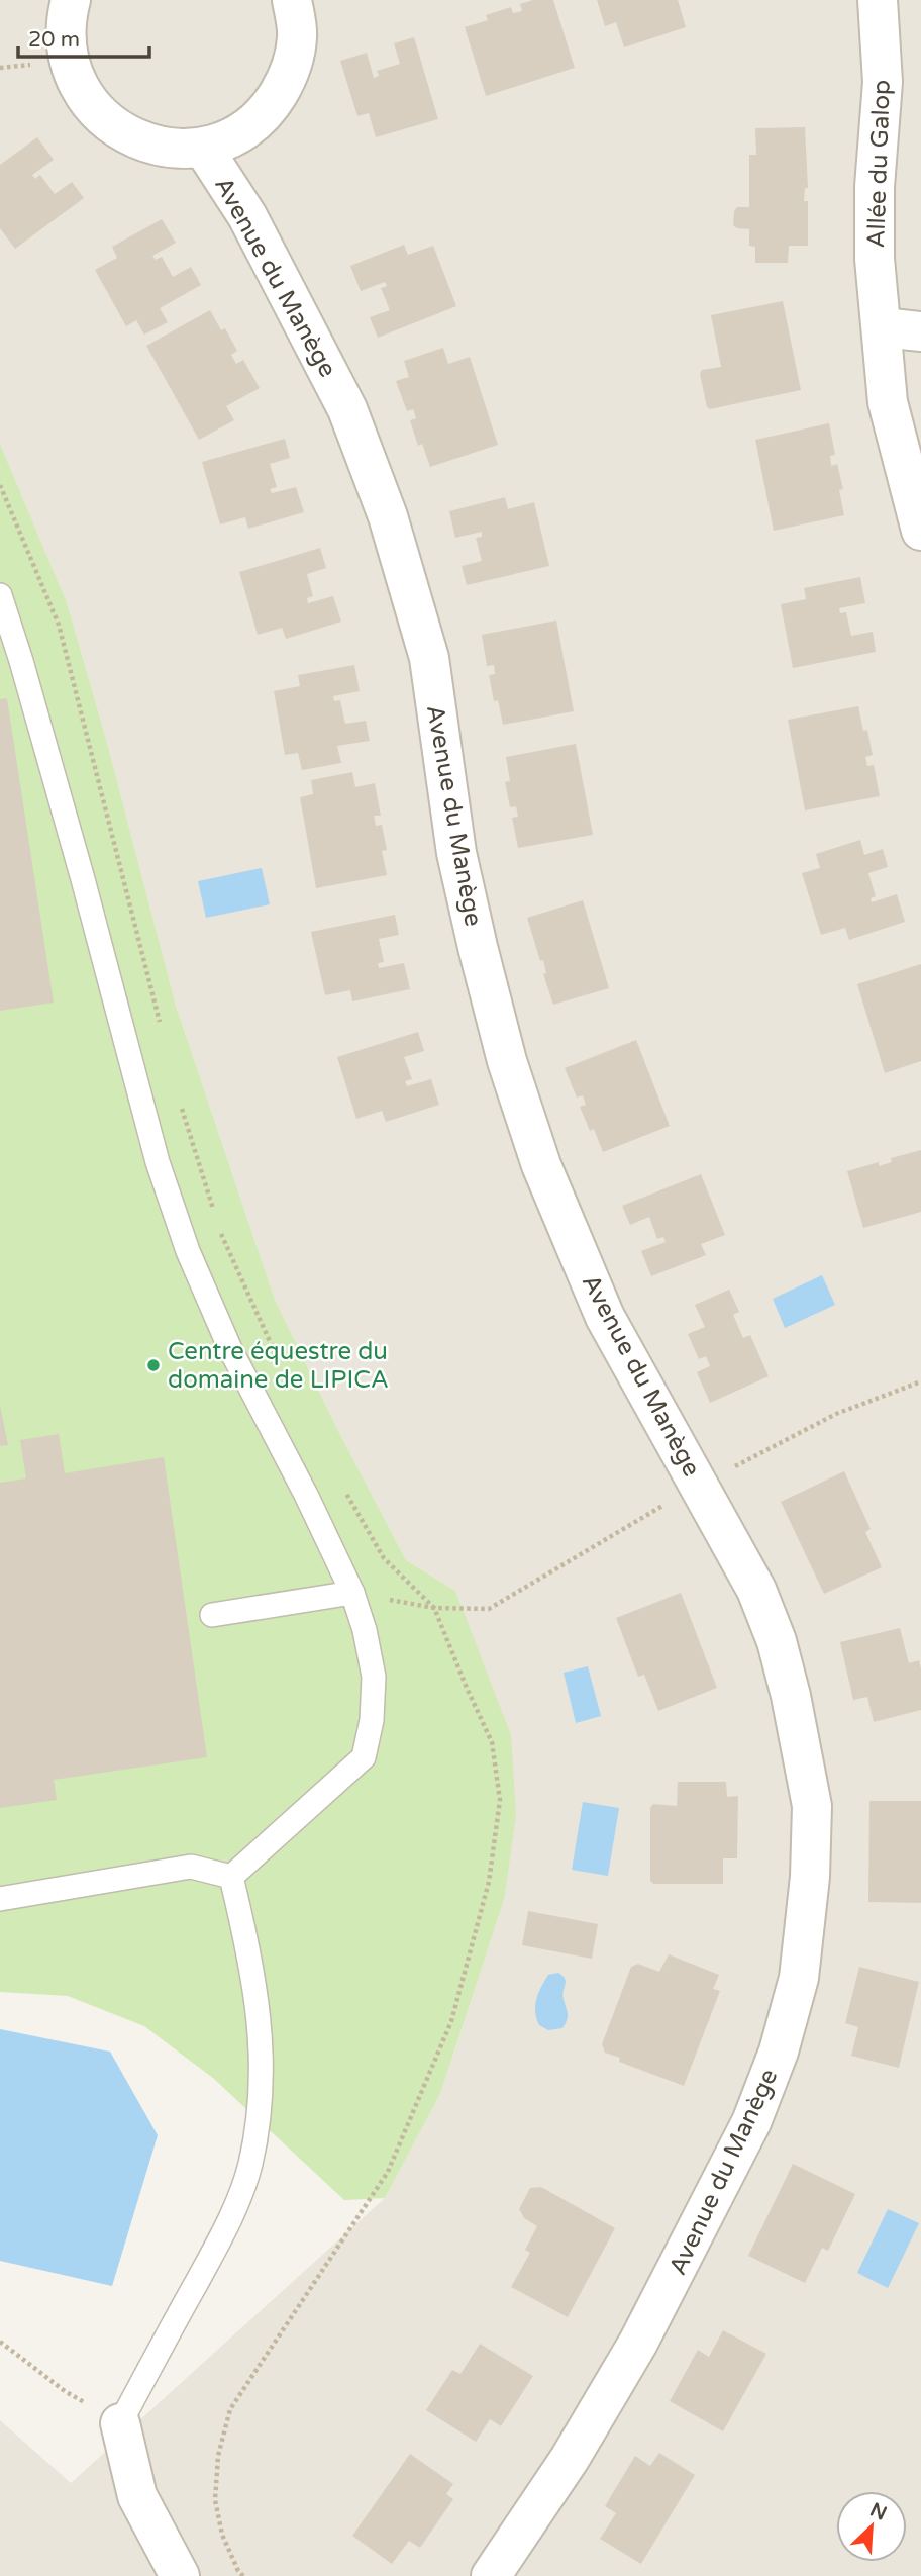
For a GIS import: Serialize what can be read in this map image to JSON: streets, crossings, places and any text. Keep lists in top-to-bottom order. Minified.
{"streets":{"street":["Allée du Galop","Avenue du Manège"]},"places":["Centre équestre du domaine de LIPICA"],"scale_bar":"20 m","north":"top right"}
